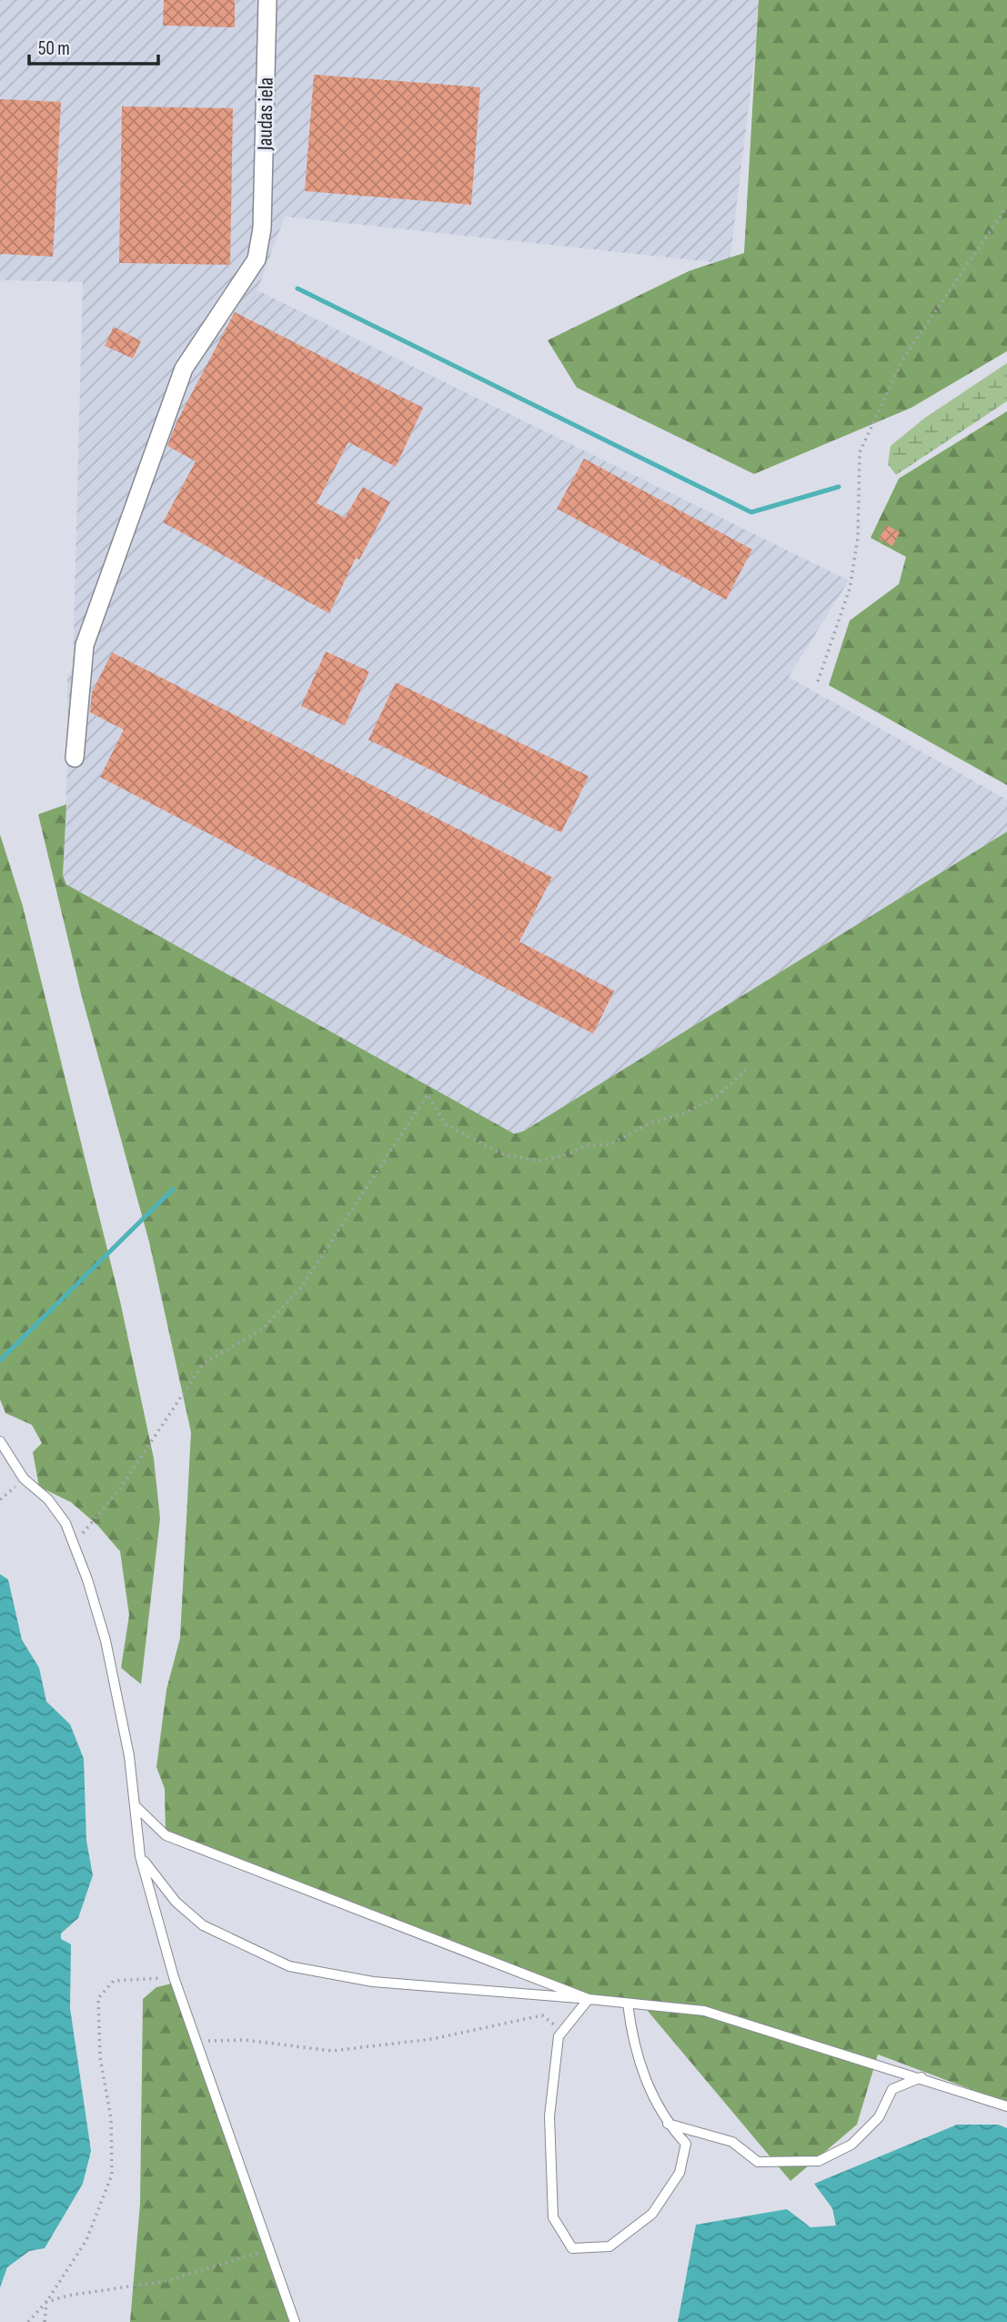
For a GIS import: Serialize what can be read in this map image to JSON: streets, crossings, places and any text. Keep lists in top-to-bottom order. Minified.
{"streets":{"street":["Jaudas iela"]},"scale_bar":"50 m"}
